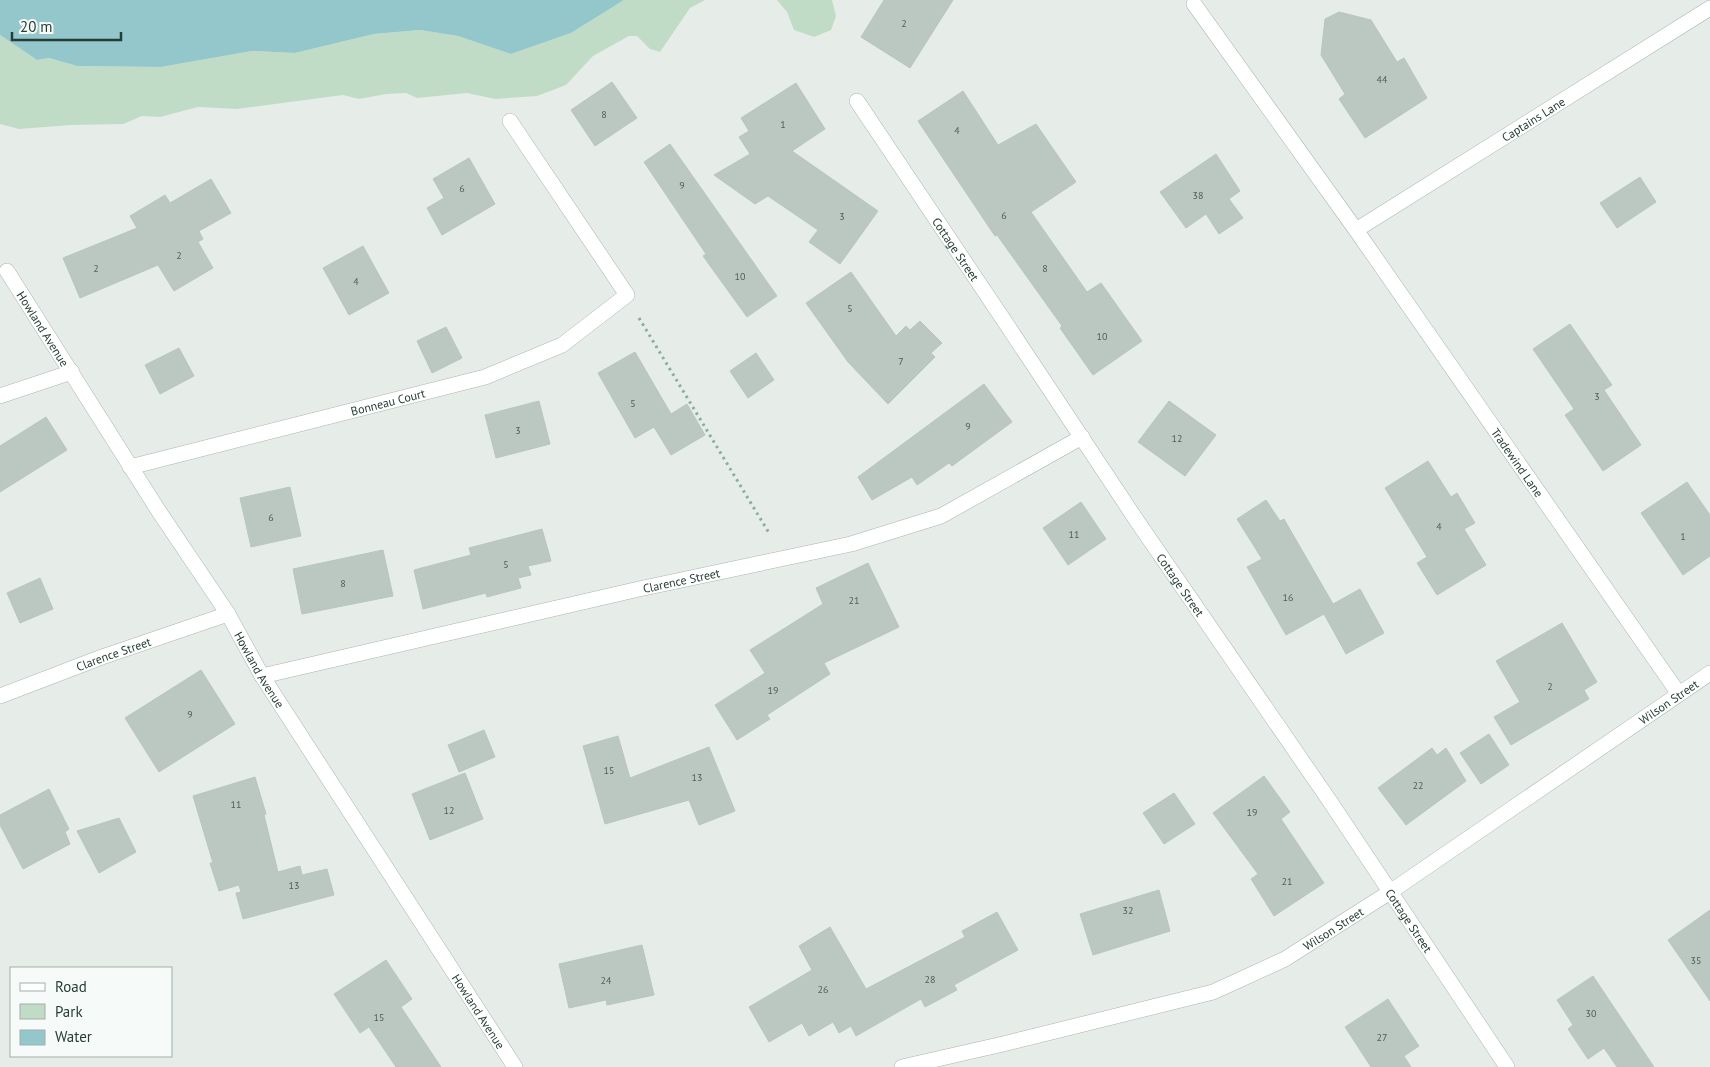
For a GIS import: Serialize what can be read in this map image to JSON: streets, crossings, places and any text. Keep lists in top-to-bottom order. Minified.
{"streets":{"street":["Captains Lane","Cottage Street","Howland Avenue","Bonneau Court","Tradewind Lane","Clarence Street","Wilson Street"]},"crossings":[["Captains Lane","Tradewind Lane"],["Cottage Street","Clarence Street"],["Cottage Street","Wilson Street"],["Howland Avenue","Bonneau Court"],["Howland Avenue","Clarence Street"],["Tradewind Lane","Wilson Street"]],"house_numbers":["2","44","8","1","4","9","6","38","6","3","2","2","8","10","4","5","10","7","3","5","9","3","12","6","4","11","1","5","8","16","21","2","19","9","15","13","22","11","12","19","21","13","32","35","28","24","26","30","15","27"],"legend":["Road","Park","Water"],"scale_bar":"20 m"}
